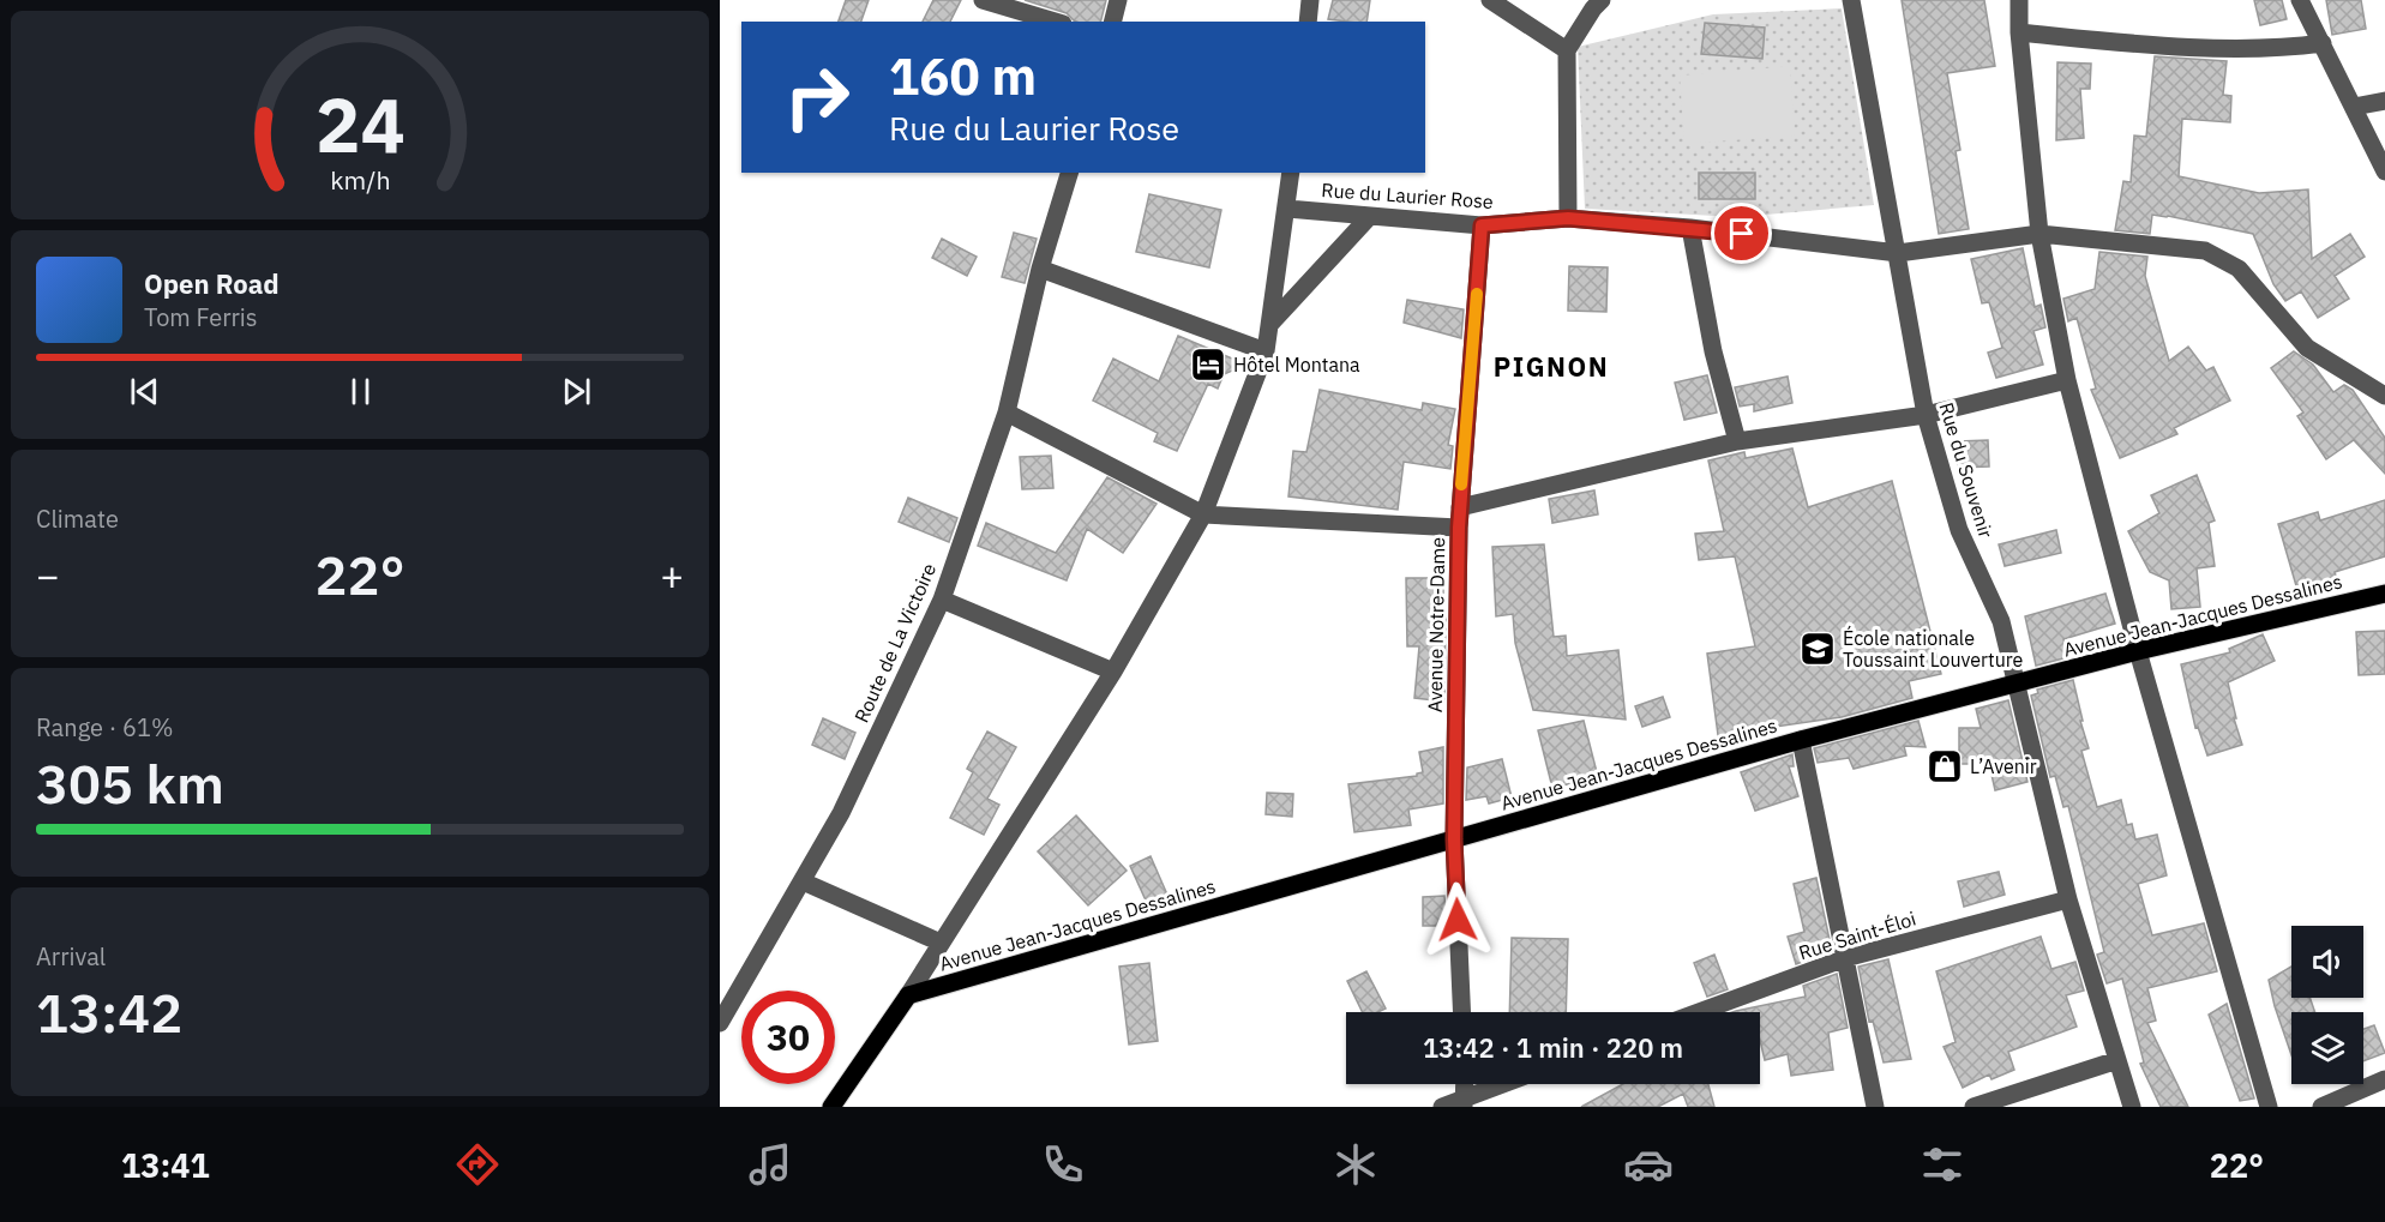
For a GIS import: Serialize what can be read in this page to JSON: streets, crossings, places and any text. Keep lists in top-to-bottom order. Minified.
{"streets":{"main road":["Avenue Jean-Jacques Dessalines"],"street":["Rue du Laurier Rose","Rue du Souvenir","Avenue Notre-Dame","Route de La Victoire","Rue Saint-Éloi"]},"crossings":[["Rue du Laurier Rose","Rue du Souvenir"],["Rue du Laurier Rose","Avenue Notre-Dame"],["Rue du Souvenir","Avenue Jean-Jacques Dessalines"],["Rue du Souvenir","Rue Saint-Éloi"],["Avenue Jean-Jacques Dessalines","Avenue Notre-Dame"]],"districts":["PIGNON"],"places":{"hotel":["Hôtel Montana"],"school or university":["École nationale Toussaint Louverture"],"shop":["L’Avenir"]},"page":{"turn":["160 m","Rue du Laurier Rose"],"song":["Open Road","Tom Ferris"],"tile":["Climate",["Range · 61%","305 km"],["Arrival","13:42"]],"heat":["−","22°","+"],"limit":"30","trip":"13:42 · 1 min · 220 m","tabs":["13:41","22°"],"gauge":["24","km/h"]}}
